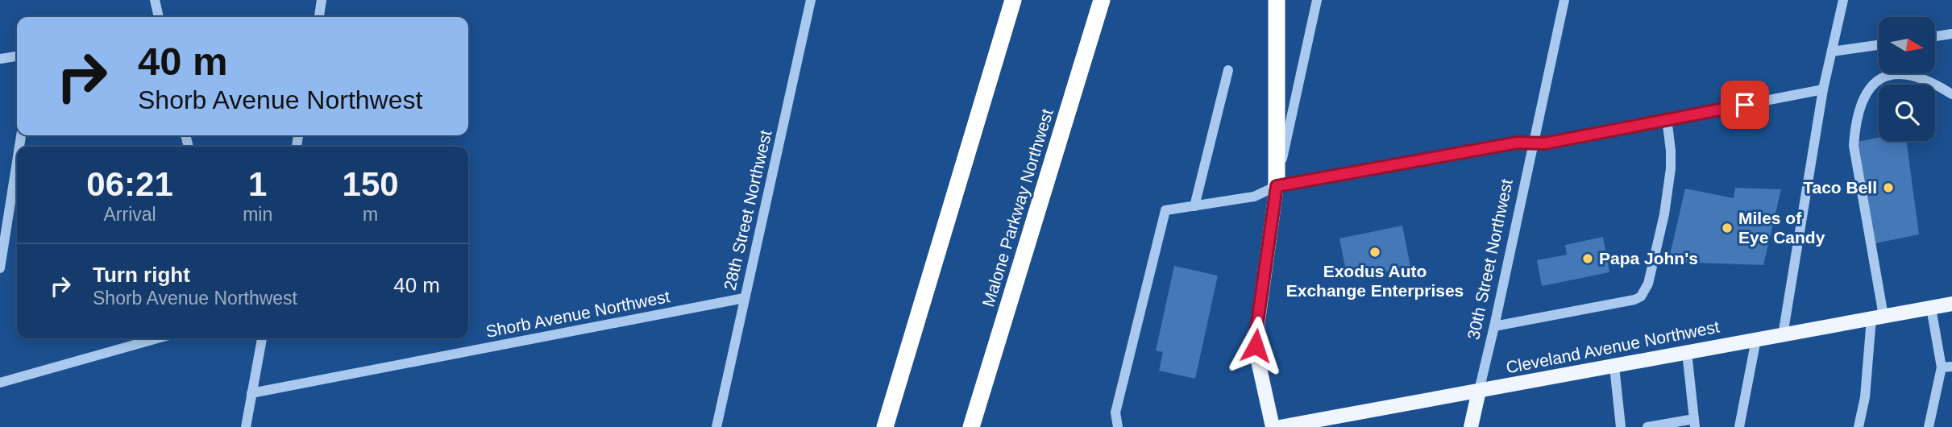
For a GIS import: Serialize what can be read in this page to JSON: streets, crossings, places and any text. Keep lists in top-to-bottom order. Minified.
{"streets":{"highway":["Malone Parkway Northwest"],"main road":["30th Street Northwest","Cleveland Avenue Northwest"],"street":["28th Street Northwest","Shorb Avenue Northwest"]},"crossings":[["28th Street Northwest","Shorb Avenue Northwest"],["30th Street Northwest","Cleveland Avenue Northwest"]],"places":["Taco Bell","Miles of Eye Candy","Exodus Auto Exchange Enterprises","Papa John's"],"north":"right","page":{"turn":["40 m","Shorb Avenue Northwest"],"eta":["06:21","Arrival","1","min","150","m"],"list":[{"name":"Turn right","note":"Shorb Avenue Northwest","value":"40 m"}]}}
